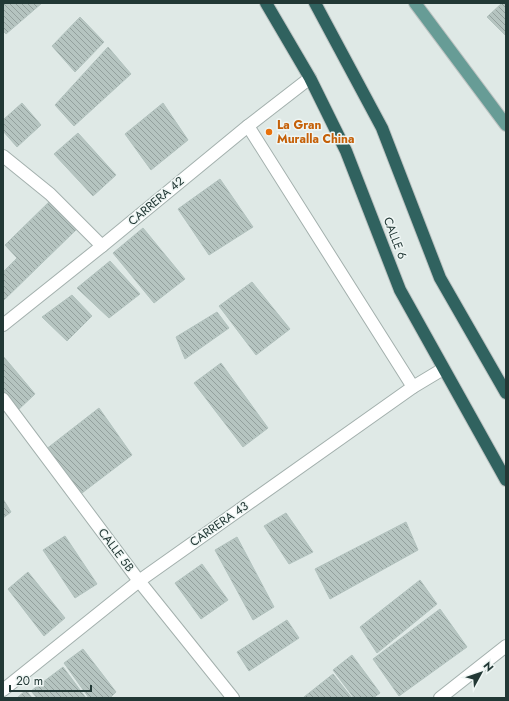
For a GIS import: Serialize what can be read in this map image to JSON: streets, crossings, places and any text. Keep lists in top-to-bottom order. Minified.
{"streets":{"highway":["CALLE 6"],"street":["CARRERA 42","CARRERA 43","CALLE 5B"]},"crossings":[["CARRERA 42","CALLE 6"],["CALLE 6","CARRERA 43"],["CARRERA 43","CALLE 5B"]],"places":["La Gran Muralla China"],"scale_bar":"20 m","north":"top right"}
